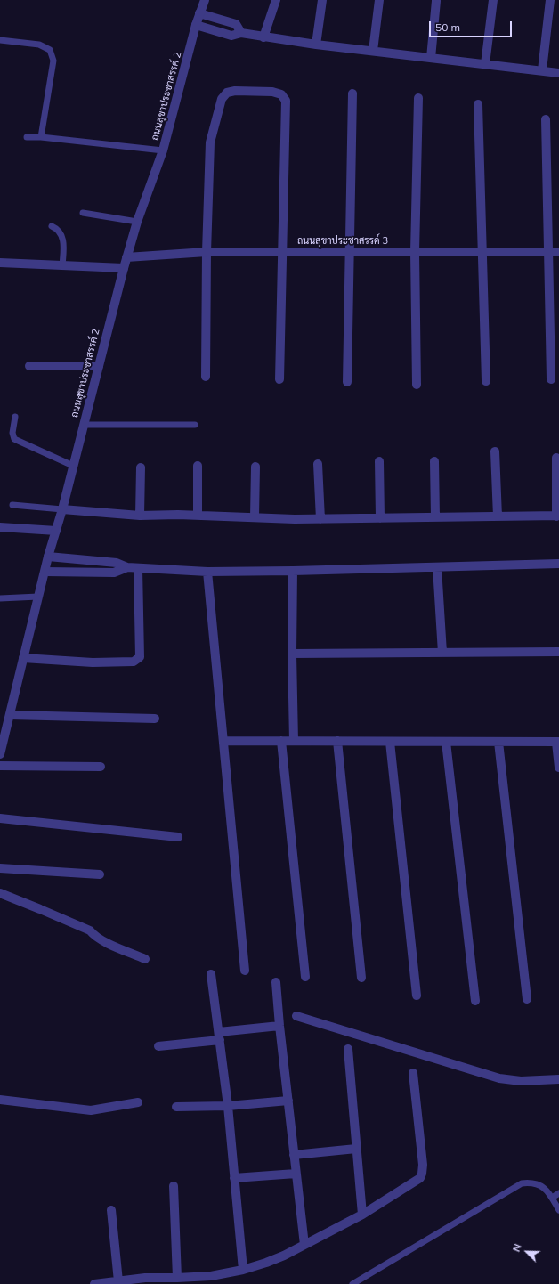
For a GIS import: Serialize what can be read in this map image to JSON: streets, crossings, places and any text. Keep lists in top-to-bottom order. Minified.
{"streets":{"street":["ถนนสุขาประชาสรรค์ 2","ถนนสุขาประชาสรรค์ 3"]},"crossings":[["ถนนสุขาประชาสรรค์ 2","ถนนสุขาประชาสรรค์ 3"]],"scale_bar":"50 m","north":"top left"}
